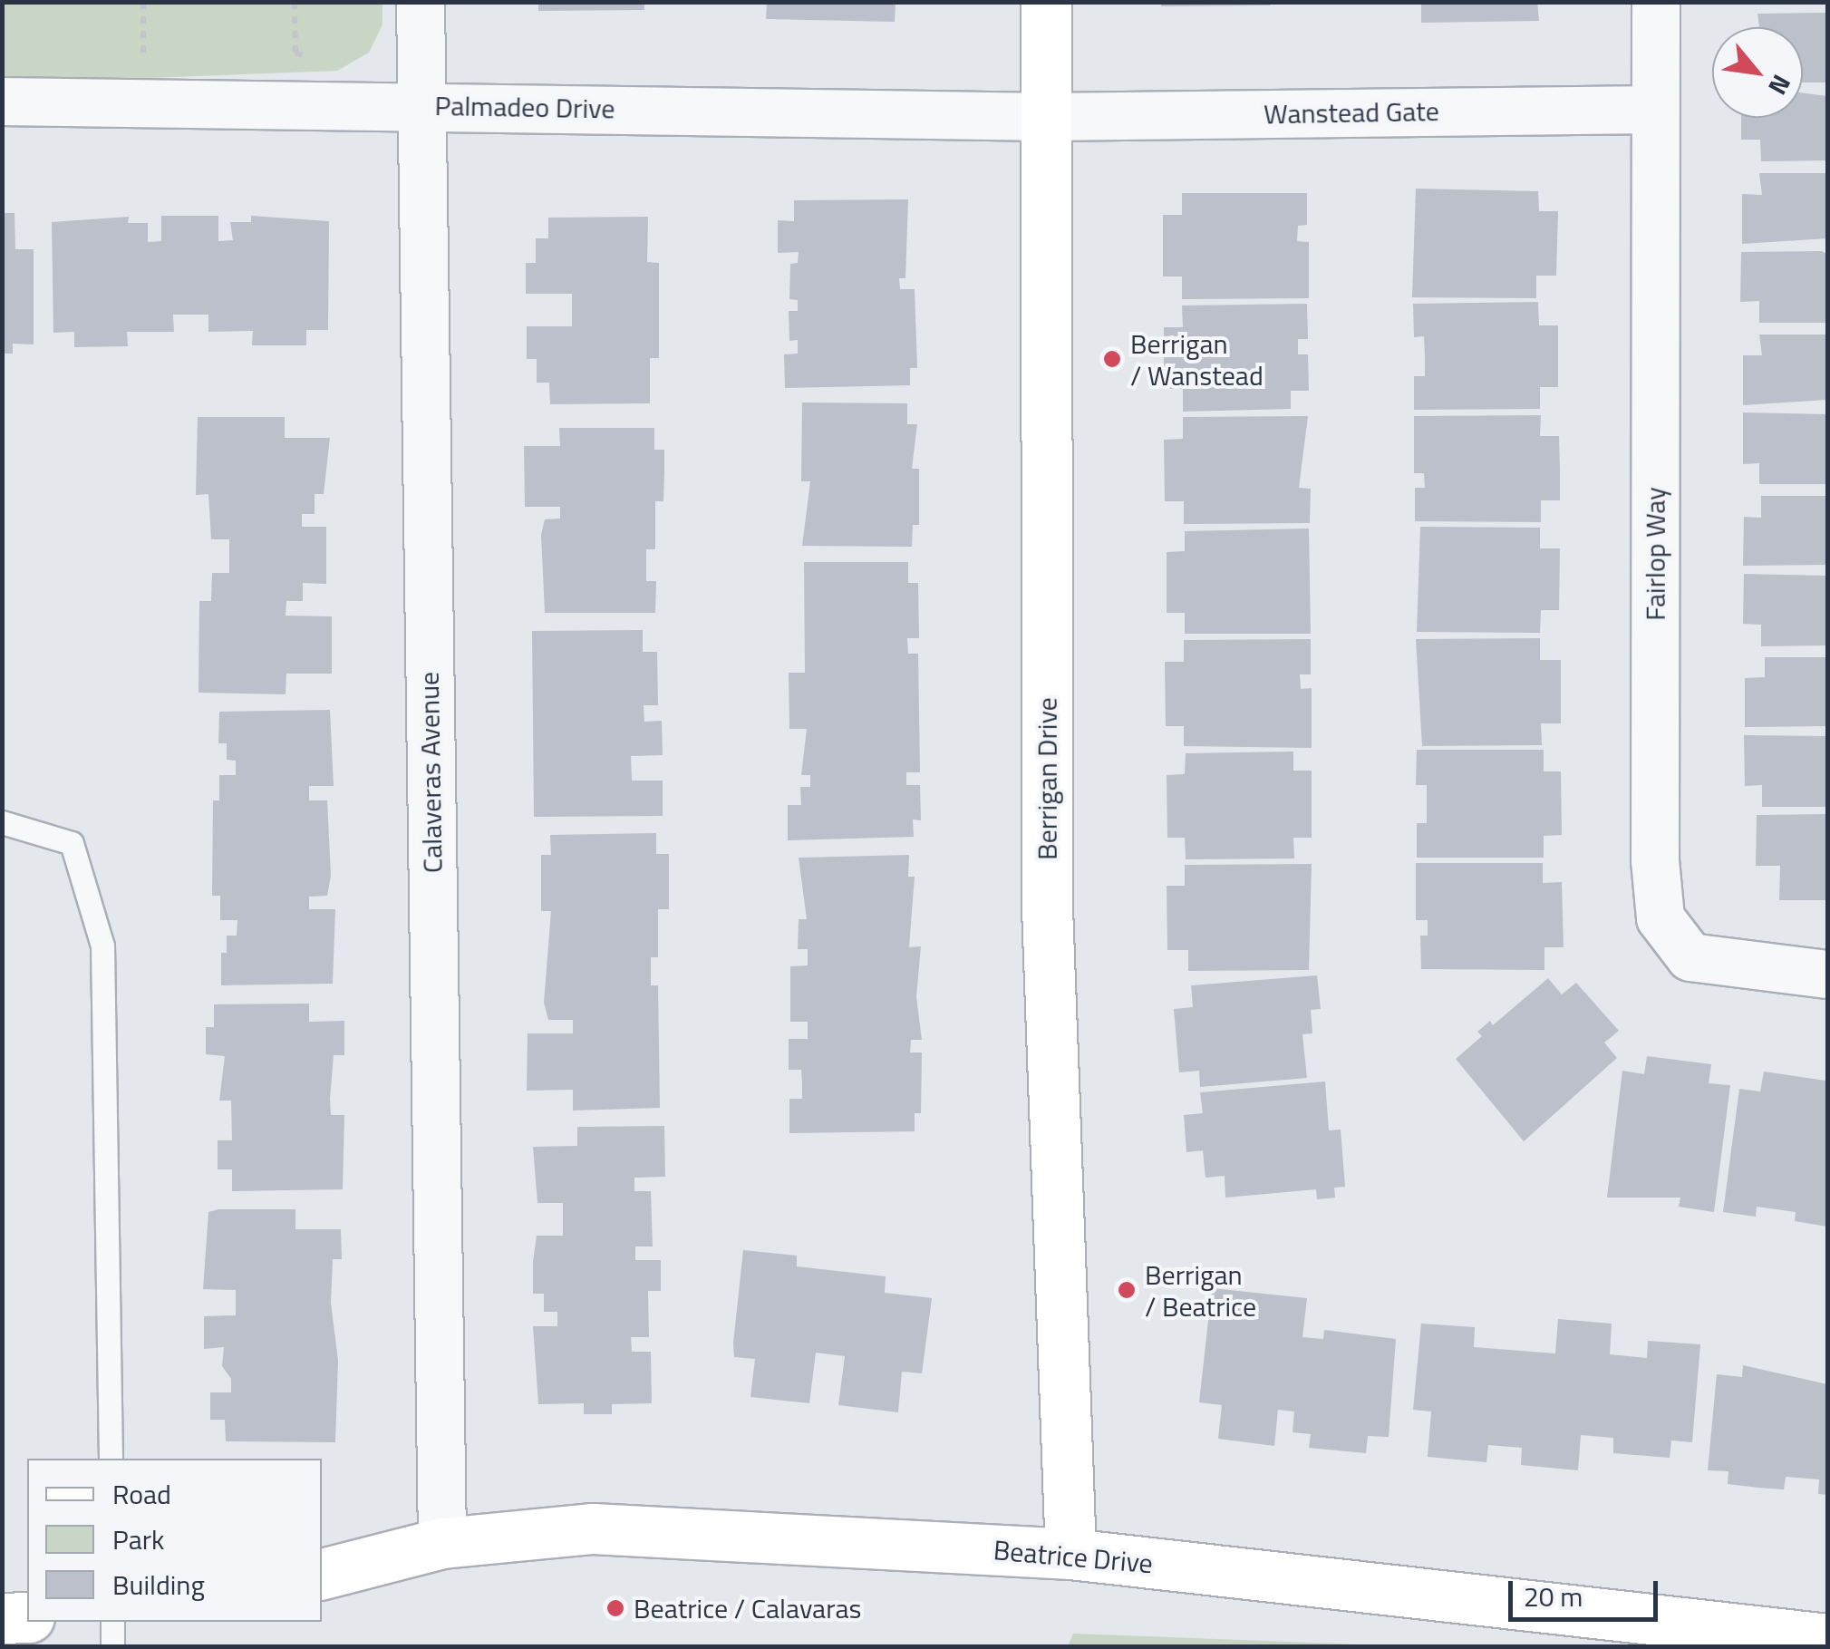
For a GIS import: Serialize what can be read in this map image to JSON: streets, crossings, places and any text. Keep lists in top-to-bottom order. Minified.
{"streets":{"street":["Palmadeo Drive","Wanstead Gate","Fairlop Way","Calaveras Avenue","Berrigan Drive","Beatrice Drive"]},"crossings":[["Palmadeo Drive","Wanstead Gate"],["Palmadeo Drive","Calaveras Avenue"],["Palmadeo Drive","Berrigan Drive"],["Wanstead Gate","Fairlop Way"],["Wanstead Gate","Berrigan Drive"],["Calaveras Avenue","Beatrice Drive"],["Berrigan Drive","Beatrice Drive"]],"places":["Berrigan / Wanstead","Berrigan / Beatrice","Beatrice / Calavaras"],"legend":["Road","Park","Building"],"scale_bar":"20 m","north":"bottom right"}
